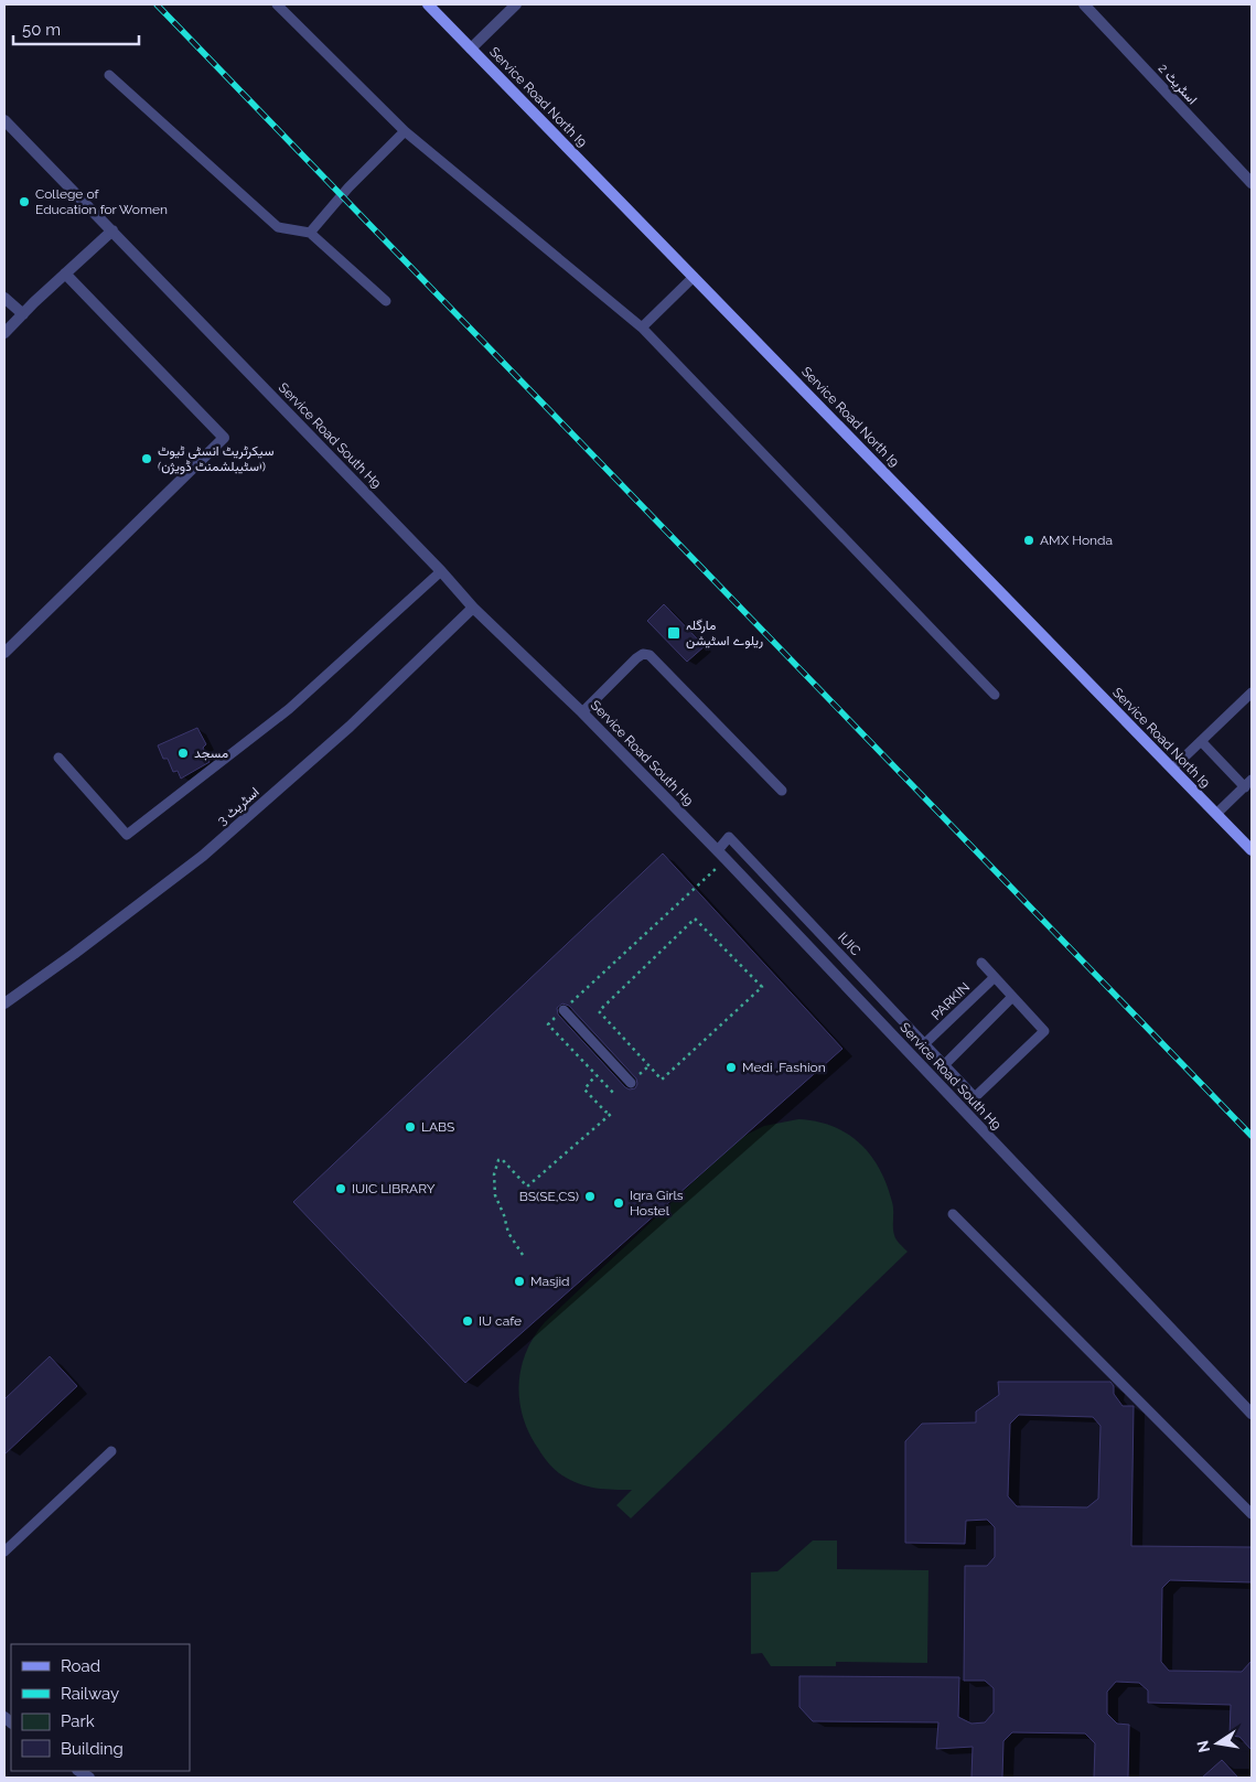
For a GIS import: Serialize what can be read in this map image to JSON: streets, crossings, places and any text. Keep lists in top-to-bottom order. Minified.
{"streets":{"main road":["Service Road North I9"],"street":["اسٹریٹ 2","Service Road South H9","اسٹریٹ 3"],"lane":["IUIC","PARKIN"]},"crossings":[["Service Road South H9","اسٹریٹ 3"],["Service Road South H9","IUIC"],["IUIC","PARKIN"]],"places":{"other":["College of Education for Women","سیکرٹریٹ انسٹی ٹیوٹ (اسٹیبلشمنٹ ڈویژن)","AMX Honda","مسجد","Medi ,Fashion","LABS","IUIC LIBRARY","BS(SE,CS)","Iqra Girls Hostel","Masjid","IU cafe"],"transit":["مارگلہ ریلوے اسٹیشن"]},"legend":["Road","Railway","Park","Building"],"scale_bar":"50 m","north":"left"}
